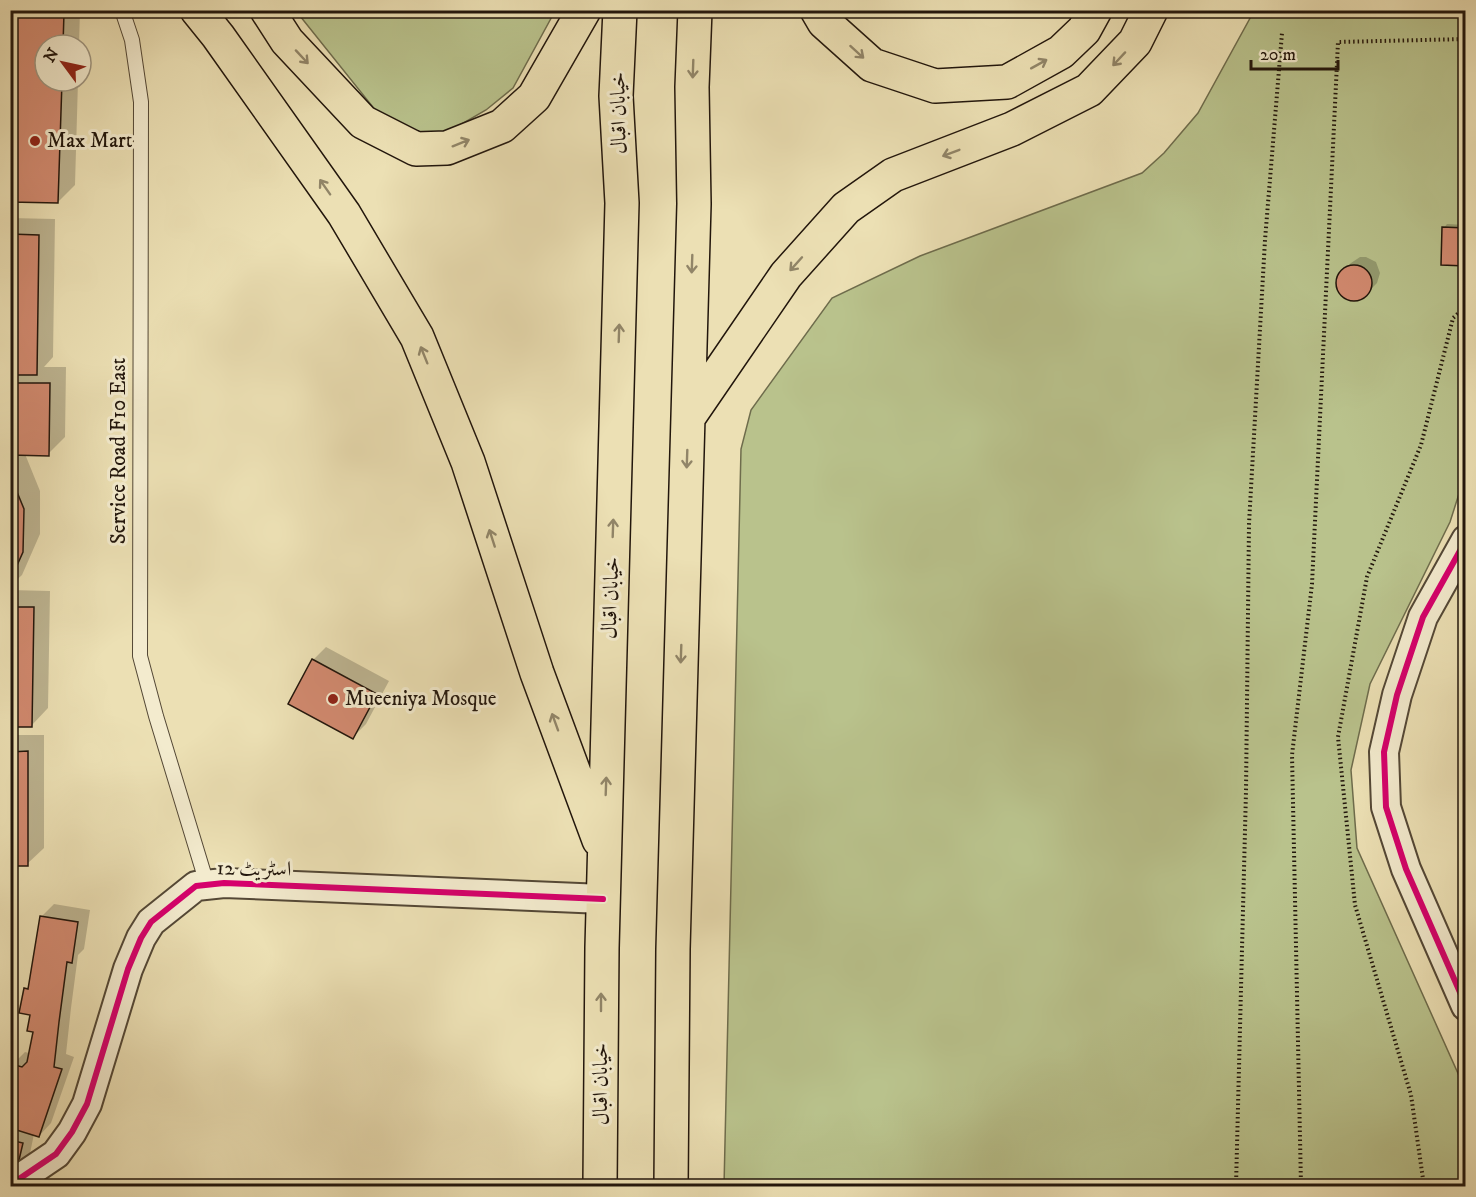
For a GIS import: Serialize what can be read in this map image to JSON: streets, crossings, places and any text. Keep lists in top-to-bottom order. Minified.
{"streets":{"main road":["خیابان اقبال"],"street":["اسٹریٹ 12"],"lane":["Service Road F10 East"]},"crossings":[["خیابان اقبال","اسٹریٹ 12"],["Service Road F10 East","اسٹریٹ 12"]],"places":["Max Mart","Mueeniya Mosque"],"scale_bar":"20 m","north":"top left"}
